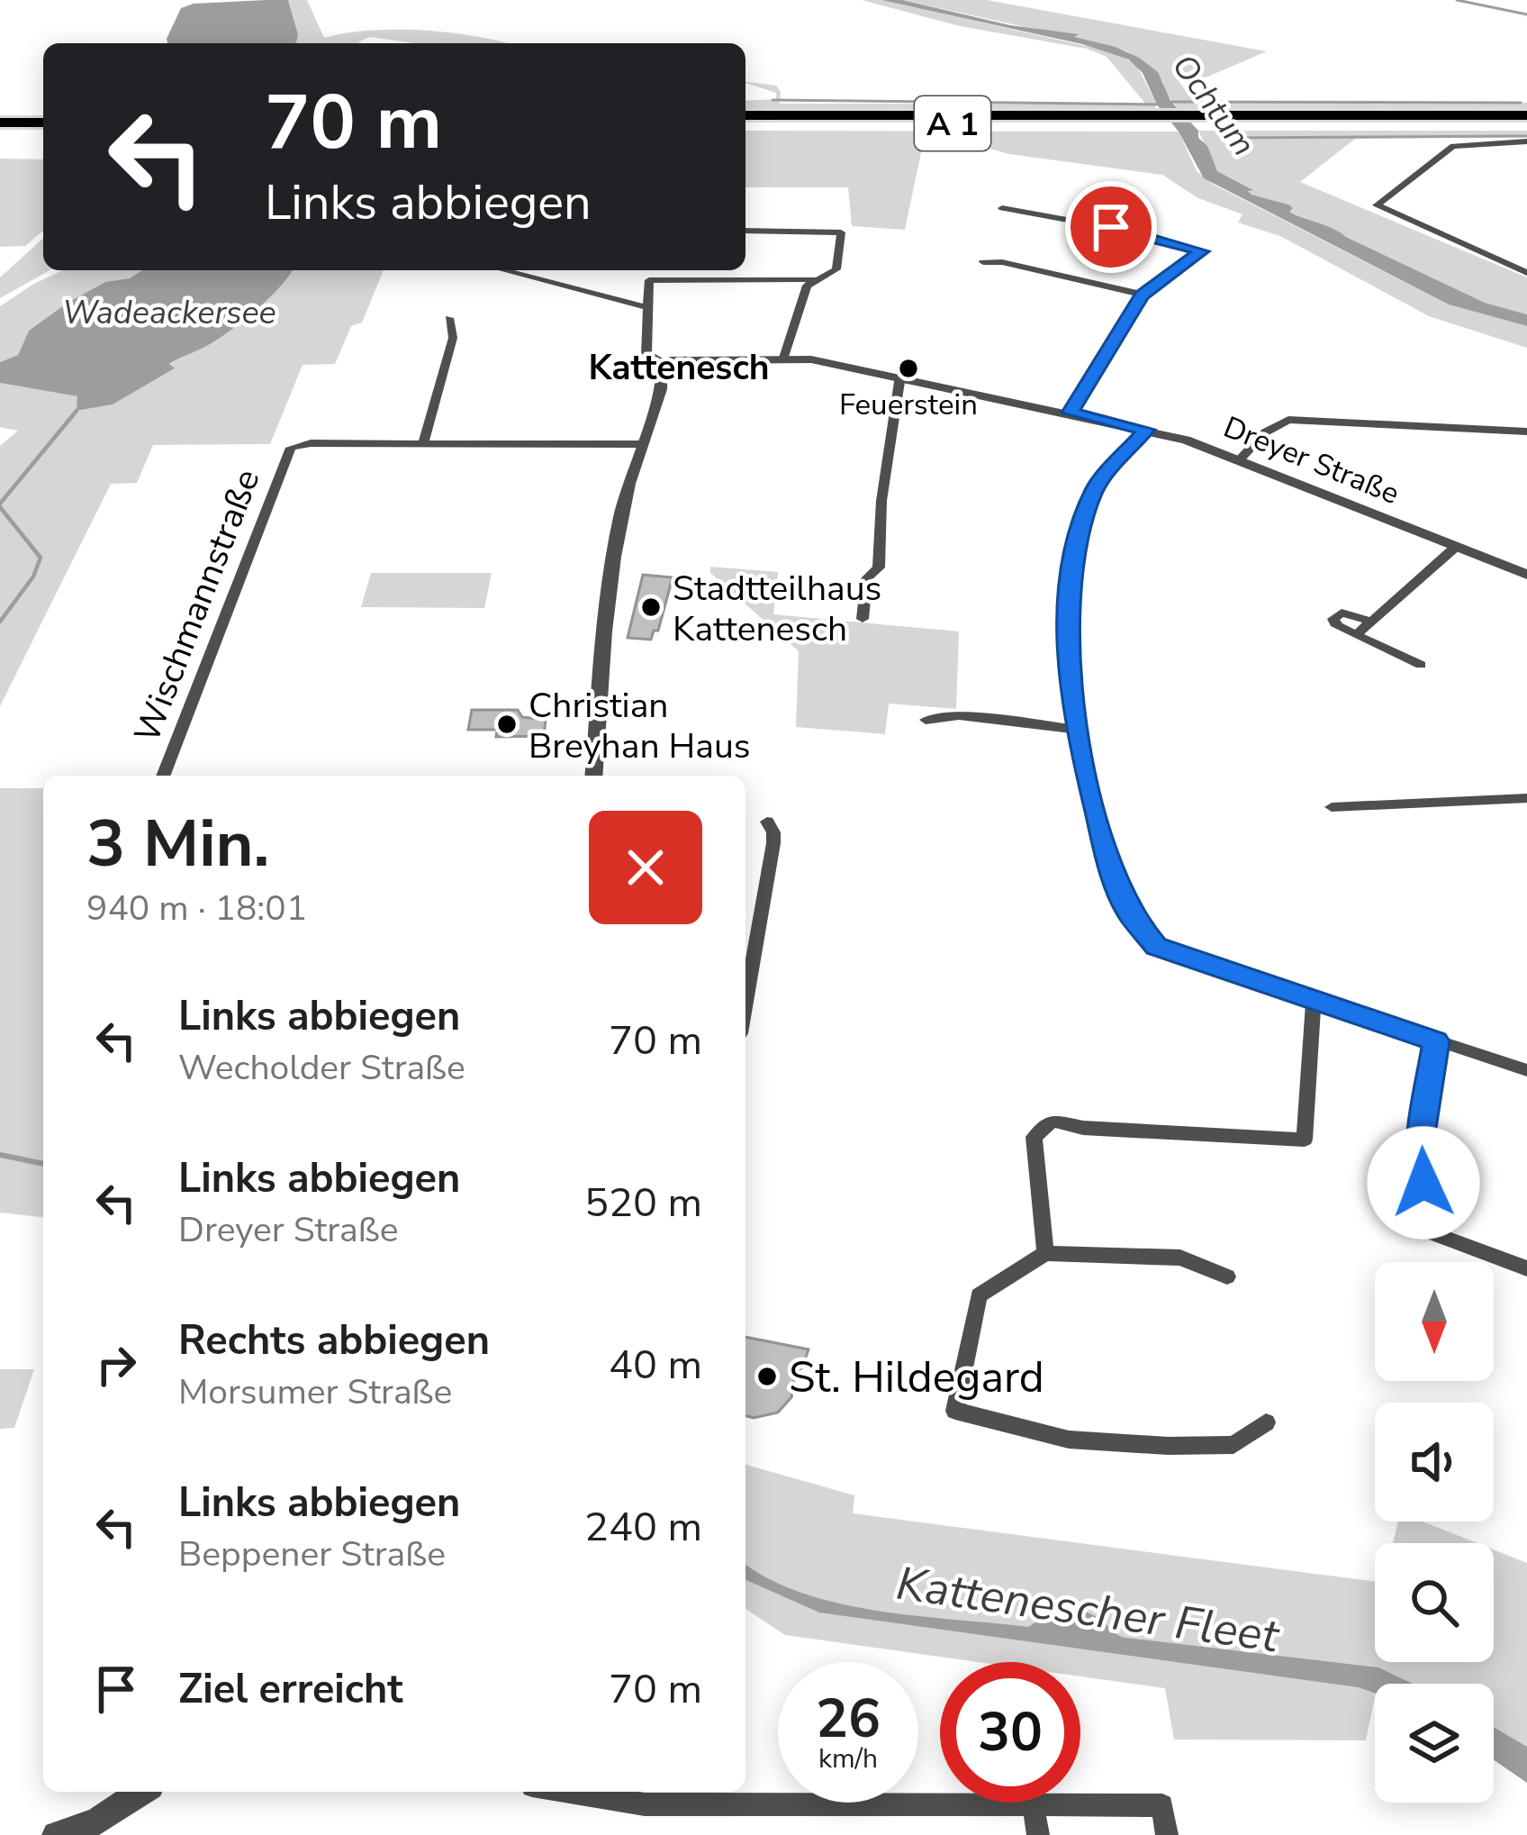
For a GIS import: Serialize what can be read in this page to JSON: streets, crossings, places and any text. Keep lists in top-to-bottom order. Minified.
{"streets":{"highway":["A 1"],"street":["Dreyer Straße","Wischmannstraße"]},"districts":["Kattenesch"],"water":["Ochtum","Wadeackersee","Kattenescher Fleet"],"places":["Feuerstein","Stadtteilhaus Kattenesch","Christian Breyhan Haus","St. Hildegard"],"north":"bottom","page":{"turn":["70 m","Links abbiegen"],"heading":["3 Min.","940 m · 18:01"],"list":[{"name":"Links abbiegen","note":"Wecholder Straße","value":"70 m"},{"name":"Links abbiegen","note":"Dreyer Straße","value":"520 m"},{"name":"Rechts abbiegen","note":"Morsumer Straße","value":"40 m"},{"name":"Links abbiegen","note":"Beppener Straße","value":"240 m"},{"name":"Ziel erreicht","value":"70 m"}],"speed":"26 km/h","limit":"30"}}
